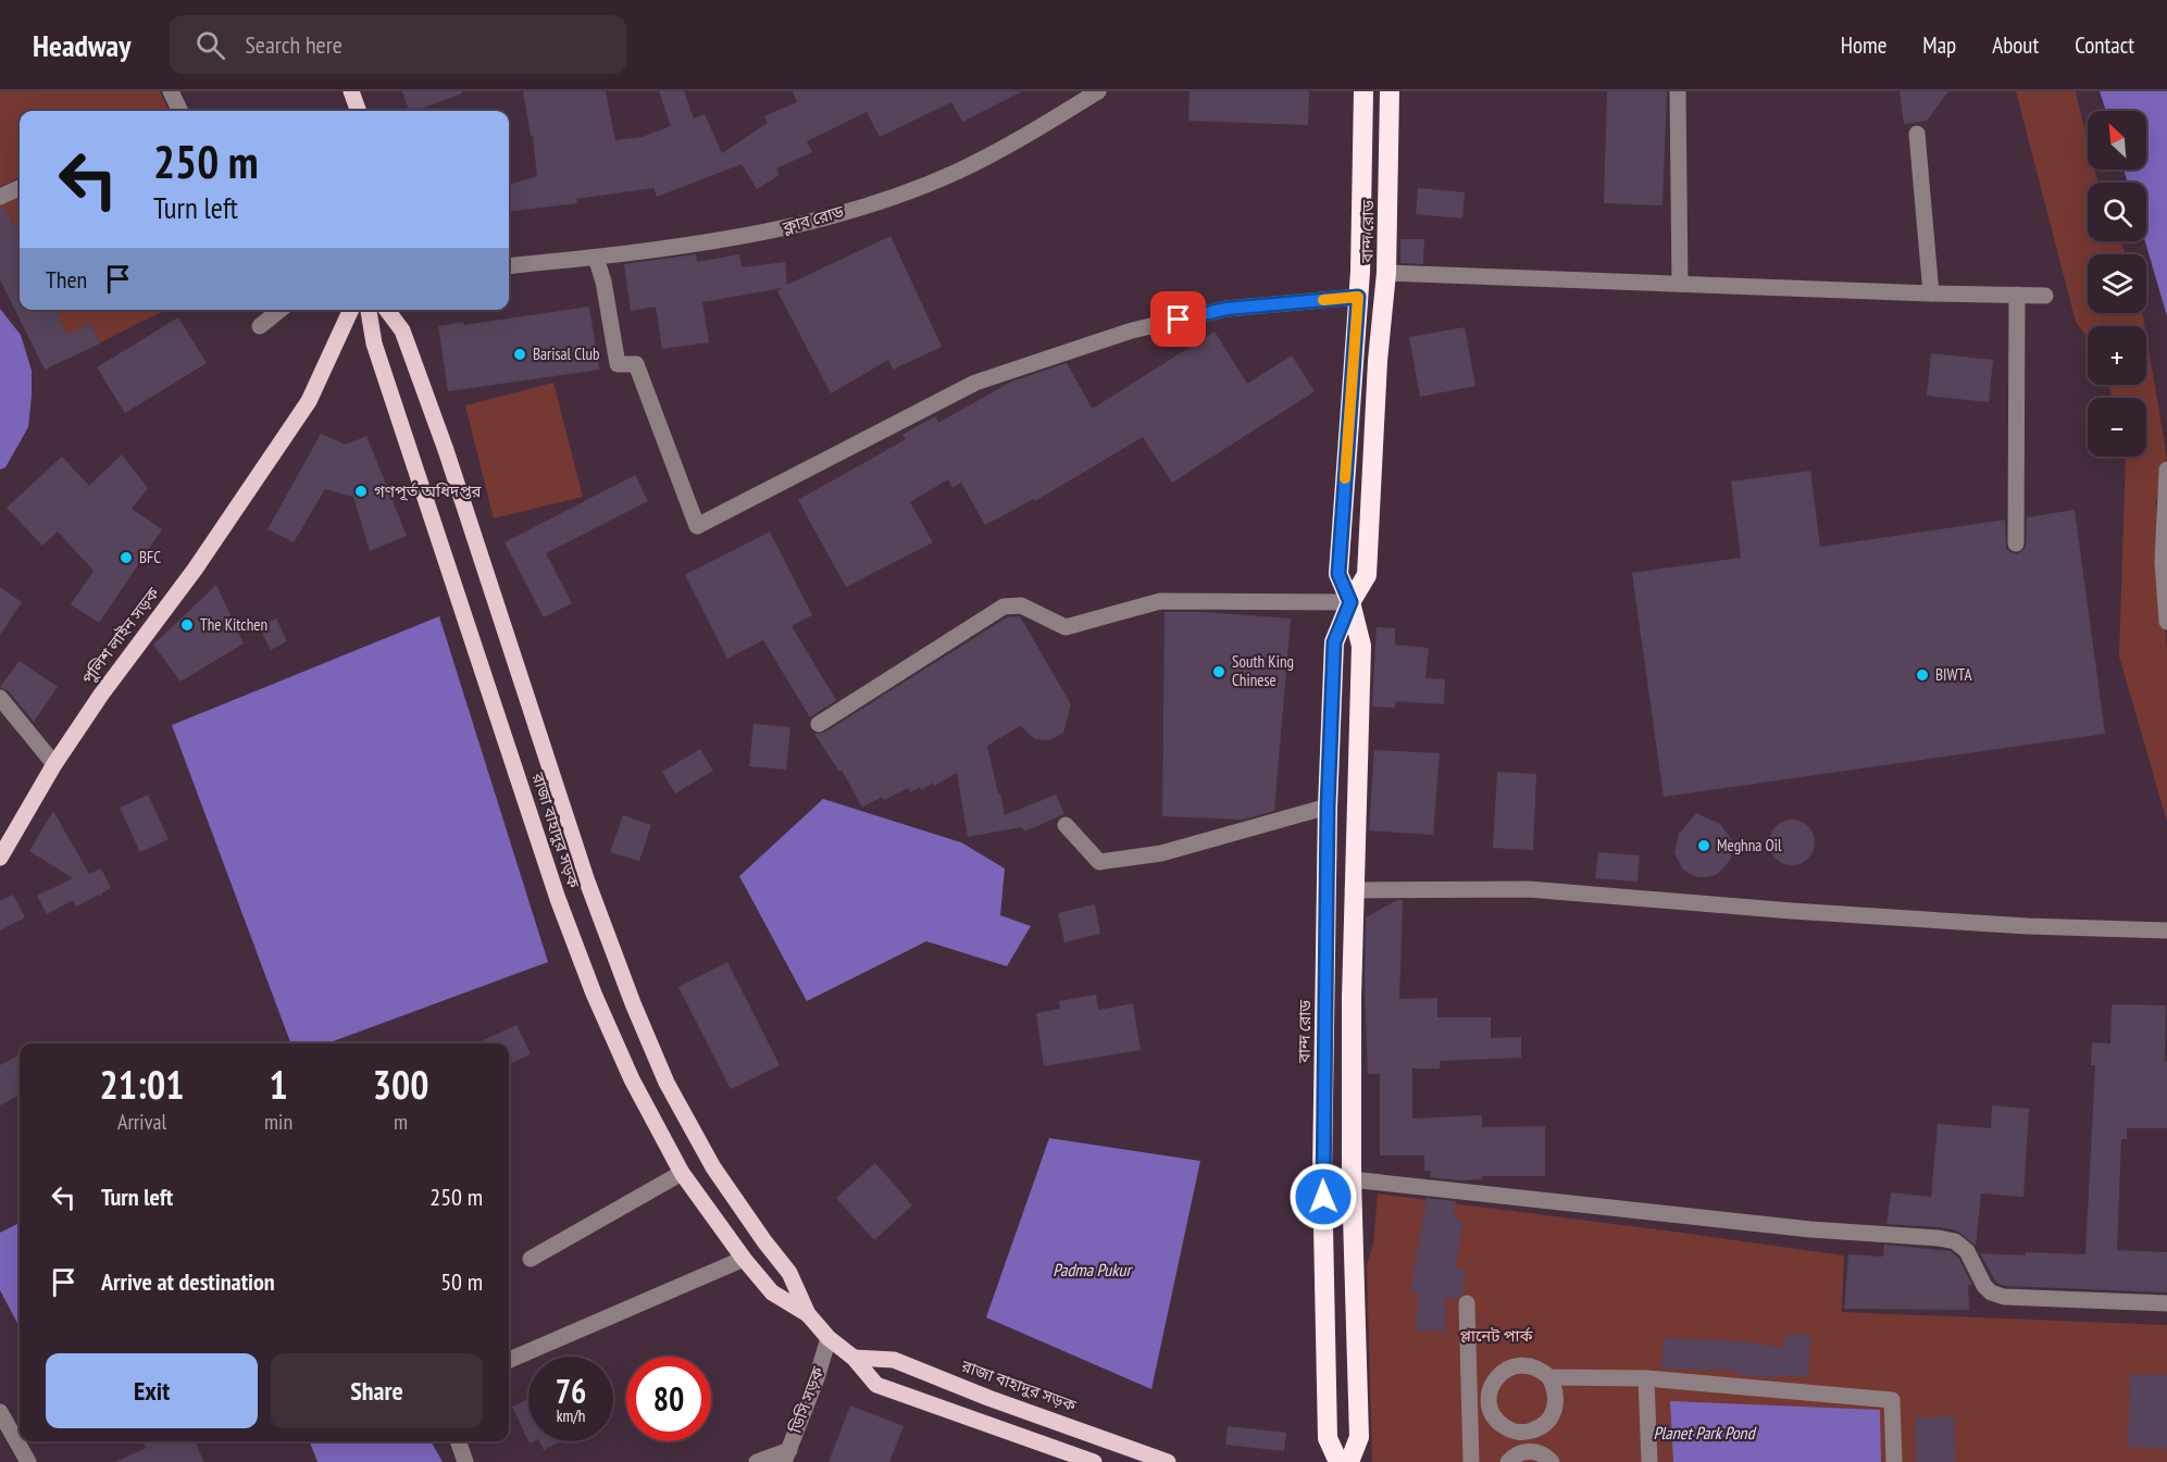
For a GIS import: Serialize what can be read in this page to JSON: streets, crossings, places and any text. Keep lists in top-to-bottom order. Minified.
{"streets":{"highway":["বান্দ রোড"],"main road":["পুলিশ লাইন সড়ক","রাজা বাহাদুর সড়ক"],"street":["ক্লাব রোড","ডিসি সড়ক"]},"crossings":[["রাজা বাহাদুর সড়ক","ডিসি সড়ক"]],"water":["Padma Pukur","Planet Park Pond"],"parks":["প্লানেট পার্ক"],"places":["Barisal Club","গণপূর্ত অধিদপ্তর","BFC","The Kitchen","South King Chinese","BIWTA","Meghna Oil"],"north":"top left","page":{"header":"Headway","search":"Search here","nav":["Home","Map","About","Contact"],"map_buttons":["+","−"],"turn":["250 m","Turn left"],"then":"Then","eta":["21:01","Arrival","1","min","300","m"],"list":[{"name":"Turn left","value":"250 m"},{"name":"Arrive at destination","value":"50 m"}],"buttons":["Exit","Share"],"speed":"76 km/h","limit":"80"}}
